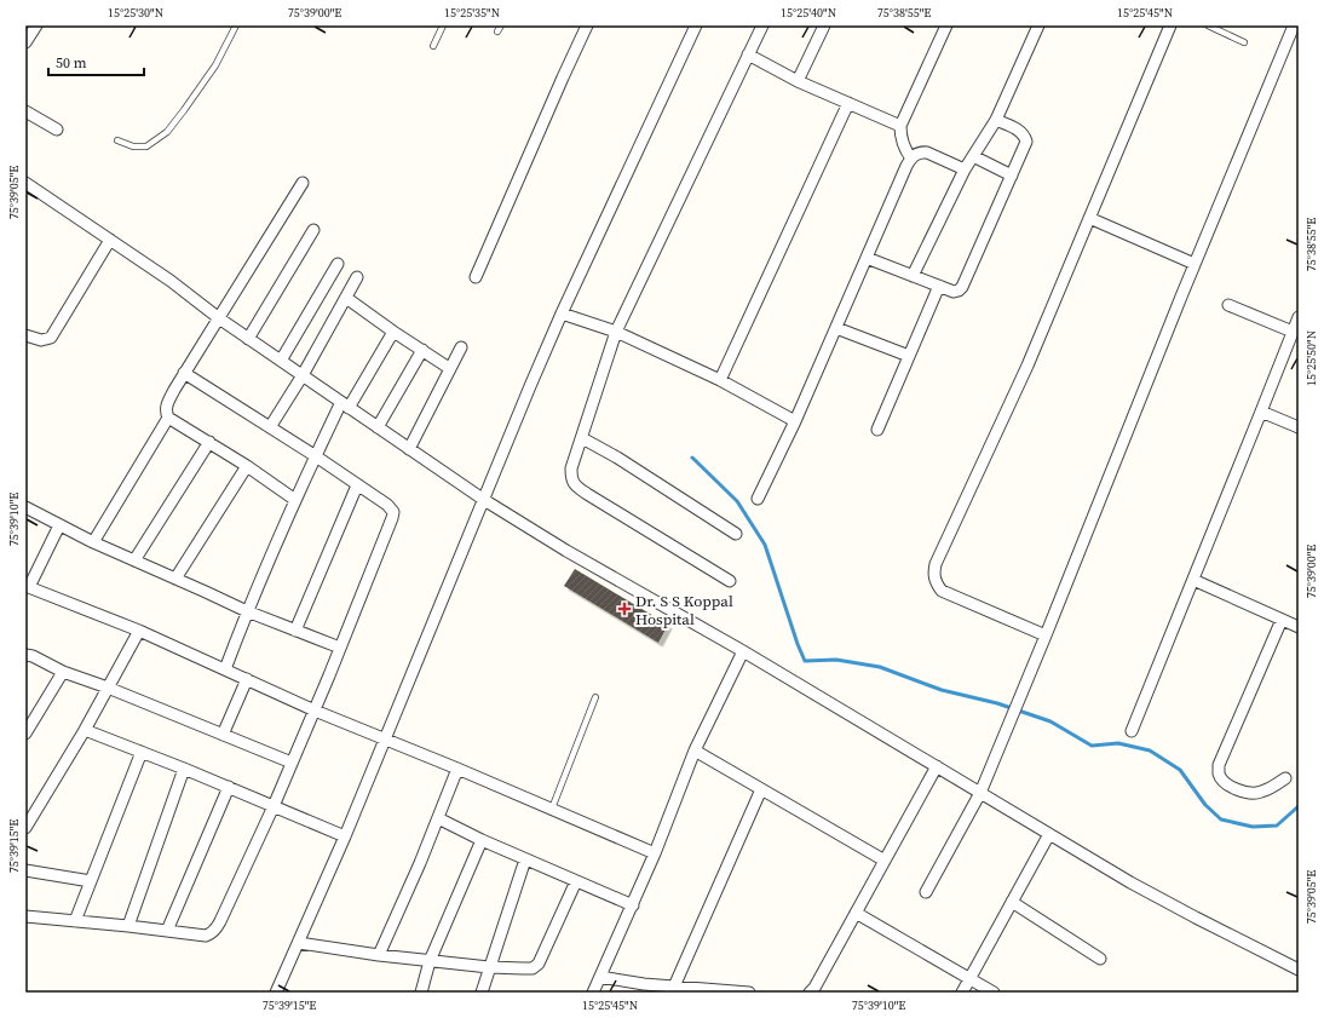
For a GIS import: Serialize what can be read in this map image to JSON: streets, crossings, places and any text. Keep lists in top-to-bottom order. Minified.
{"places":{"health":["Dr. S S Koppal Hospital"]},"scale_bar":"50 m","coordinates":["15°25'30\"N","75°39'00\"E","15°25'35\"N","15°25'40\"N","75°38'55\"E","15°25'45\"N","75°39'05\"E","15°25'50\"N","75°39'10\"E","75°39'15\"E"]}
